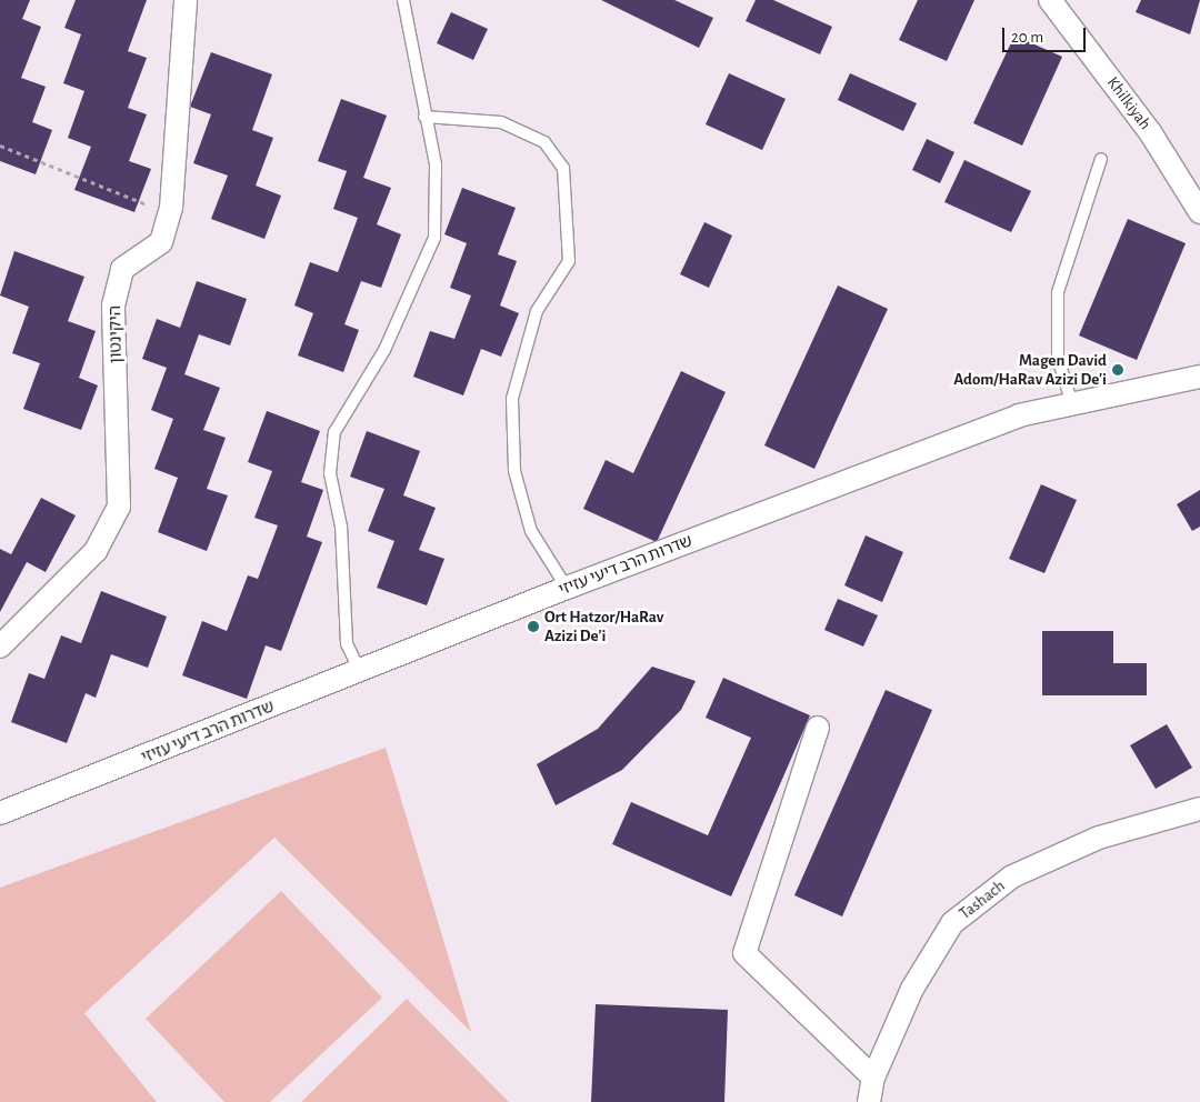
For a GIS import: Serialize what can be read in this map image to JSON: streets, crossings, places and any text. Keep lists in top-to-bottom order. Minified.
{"streets":{"street":["Khilkiyah","היקינטון","שדרות הרב דיעי עזיזי","Tashach"]},"places":["Magen David Adom/HaRav Azizi De'i","Ort Hatzor/HaRav Azizi De'i"],"scale_bar":"20 m"}
